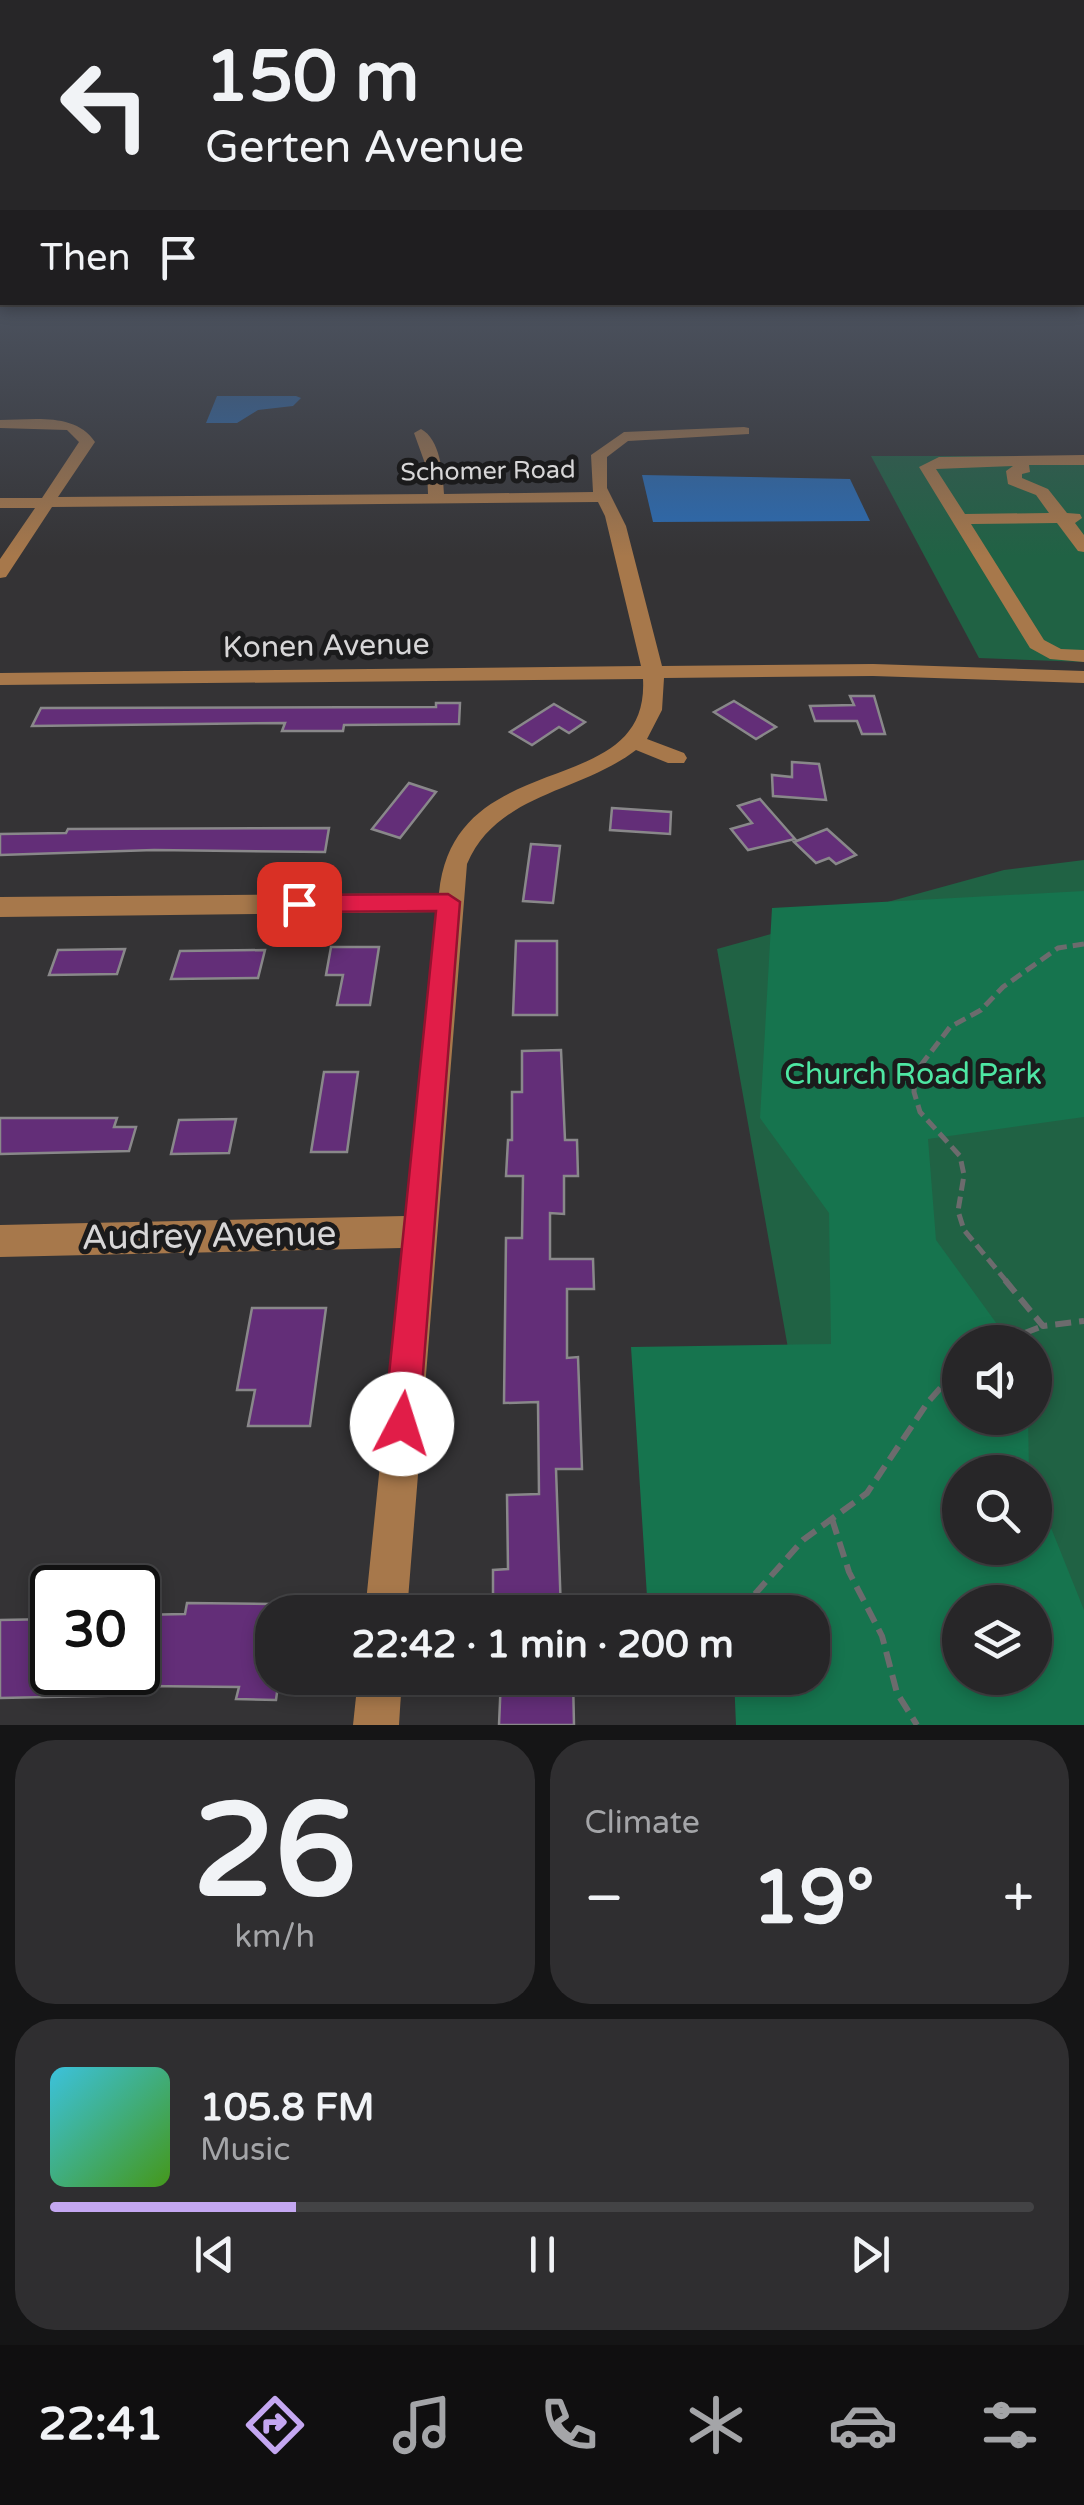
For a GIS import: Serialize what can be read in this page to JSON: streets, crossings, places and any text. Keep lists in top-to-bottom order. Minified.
{"streets":{"street":["Schomer Road","Konen Avenue","Audrey Avenue"]},"crossings":[["Schomer Road","Konen Avenue"]],"parks":["Church Road Park"],"page":{"turn":["150 m","Gerten Avenue"],"then":"Then","limit":"30","trip":"22:42 · 1 min · 200 m","tile":[["26","km/h"],"Climate"],"heat":["−","19°","+"],"song":["105.8 FM","Music"],"tabs":"22:41"}}
